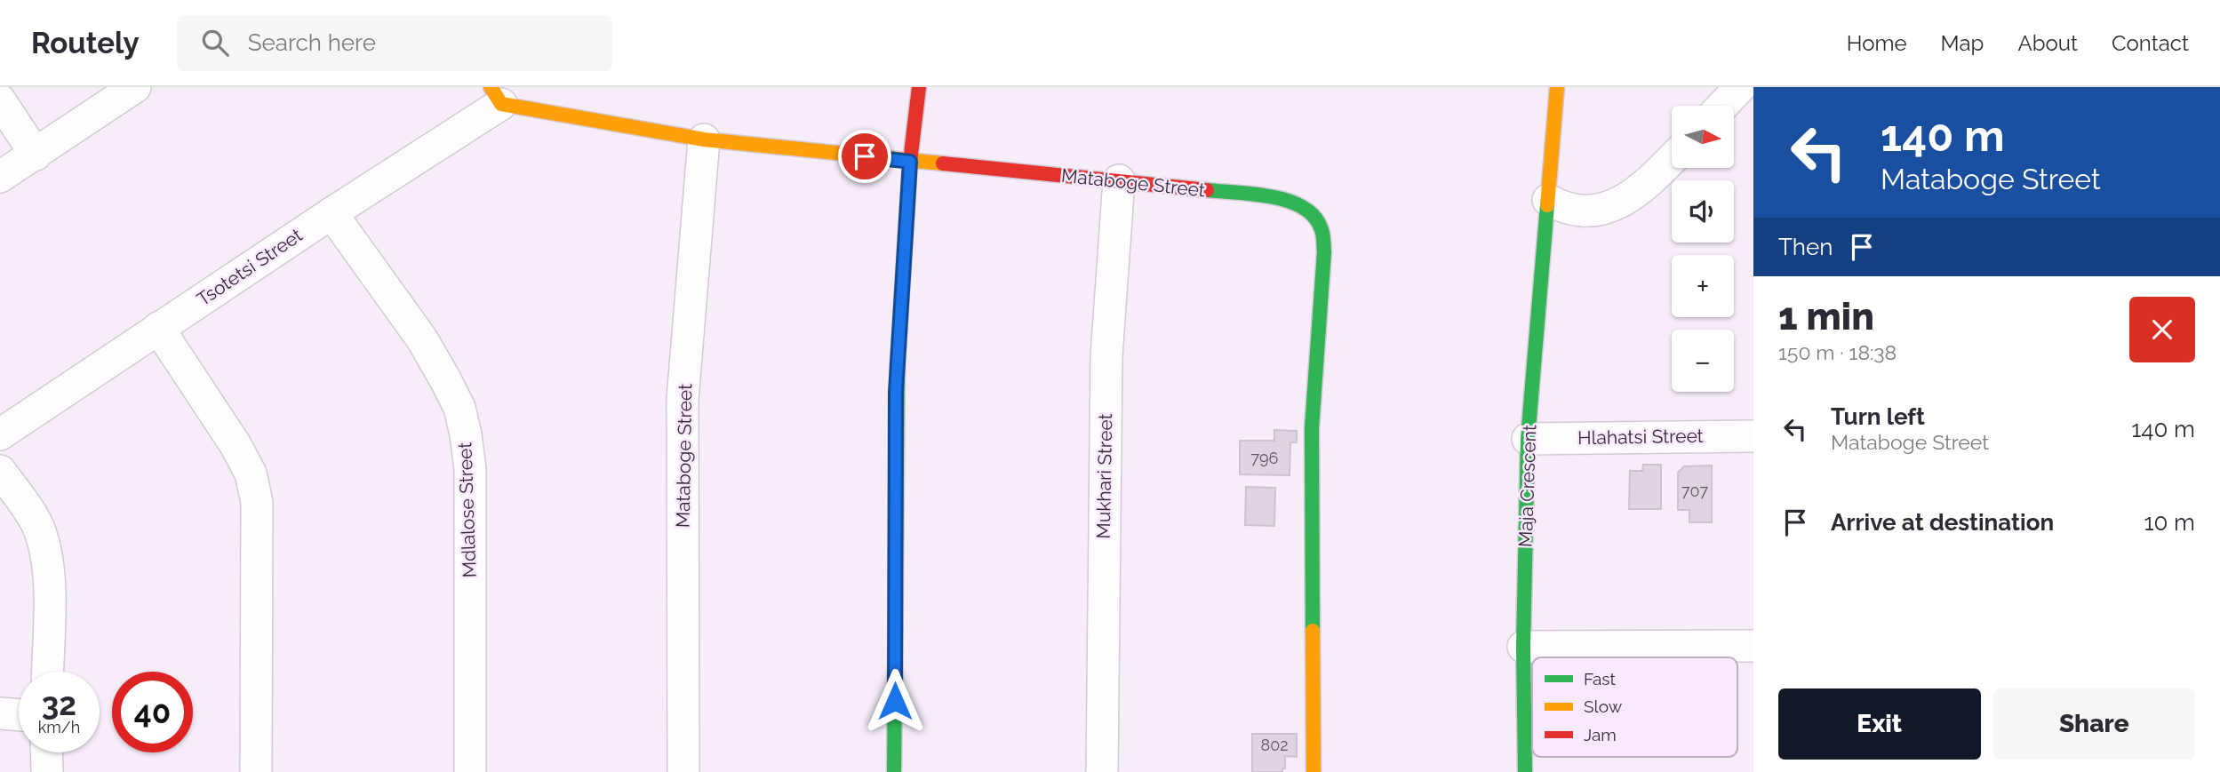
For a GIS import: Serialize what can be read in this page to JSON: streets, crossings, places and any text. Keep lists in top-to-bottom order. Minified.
{"streets":{"street":["Mataboge Street","Tsotetsi Street","Hlahatsi Street","Mukhari Street","Maja Crescent","Mdlalose Street"]},"crossings":[["Mataboge Street","Tsotetsi Street"],["Mataboge Street","Mukhari Street"],["Tsotetsi Street","Mdlalose Street"],["Hlahatsi Street","Maja Crescent"]],"house_numbers":["796","707","802"],"legend":["Fast","Slow","Jam"],"north":"right","page":{"header":"Routely","search":"Search here","nav":["Home","Map","About","Contact"],"turn":["140 m","Mataboge Street"],"map_buttons":["+","−"],"then":"Then","heading":["1 min","150 m · 18:38"],"list":[{"name":"Turn left","note":"Mataboge Street","value":"140 m"},{"name":"Arrive at destination","value":"10 m"}],"speed":"32 km/h","limit":"40","buttons":["Exit","Share"]}}
